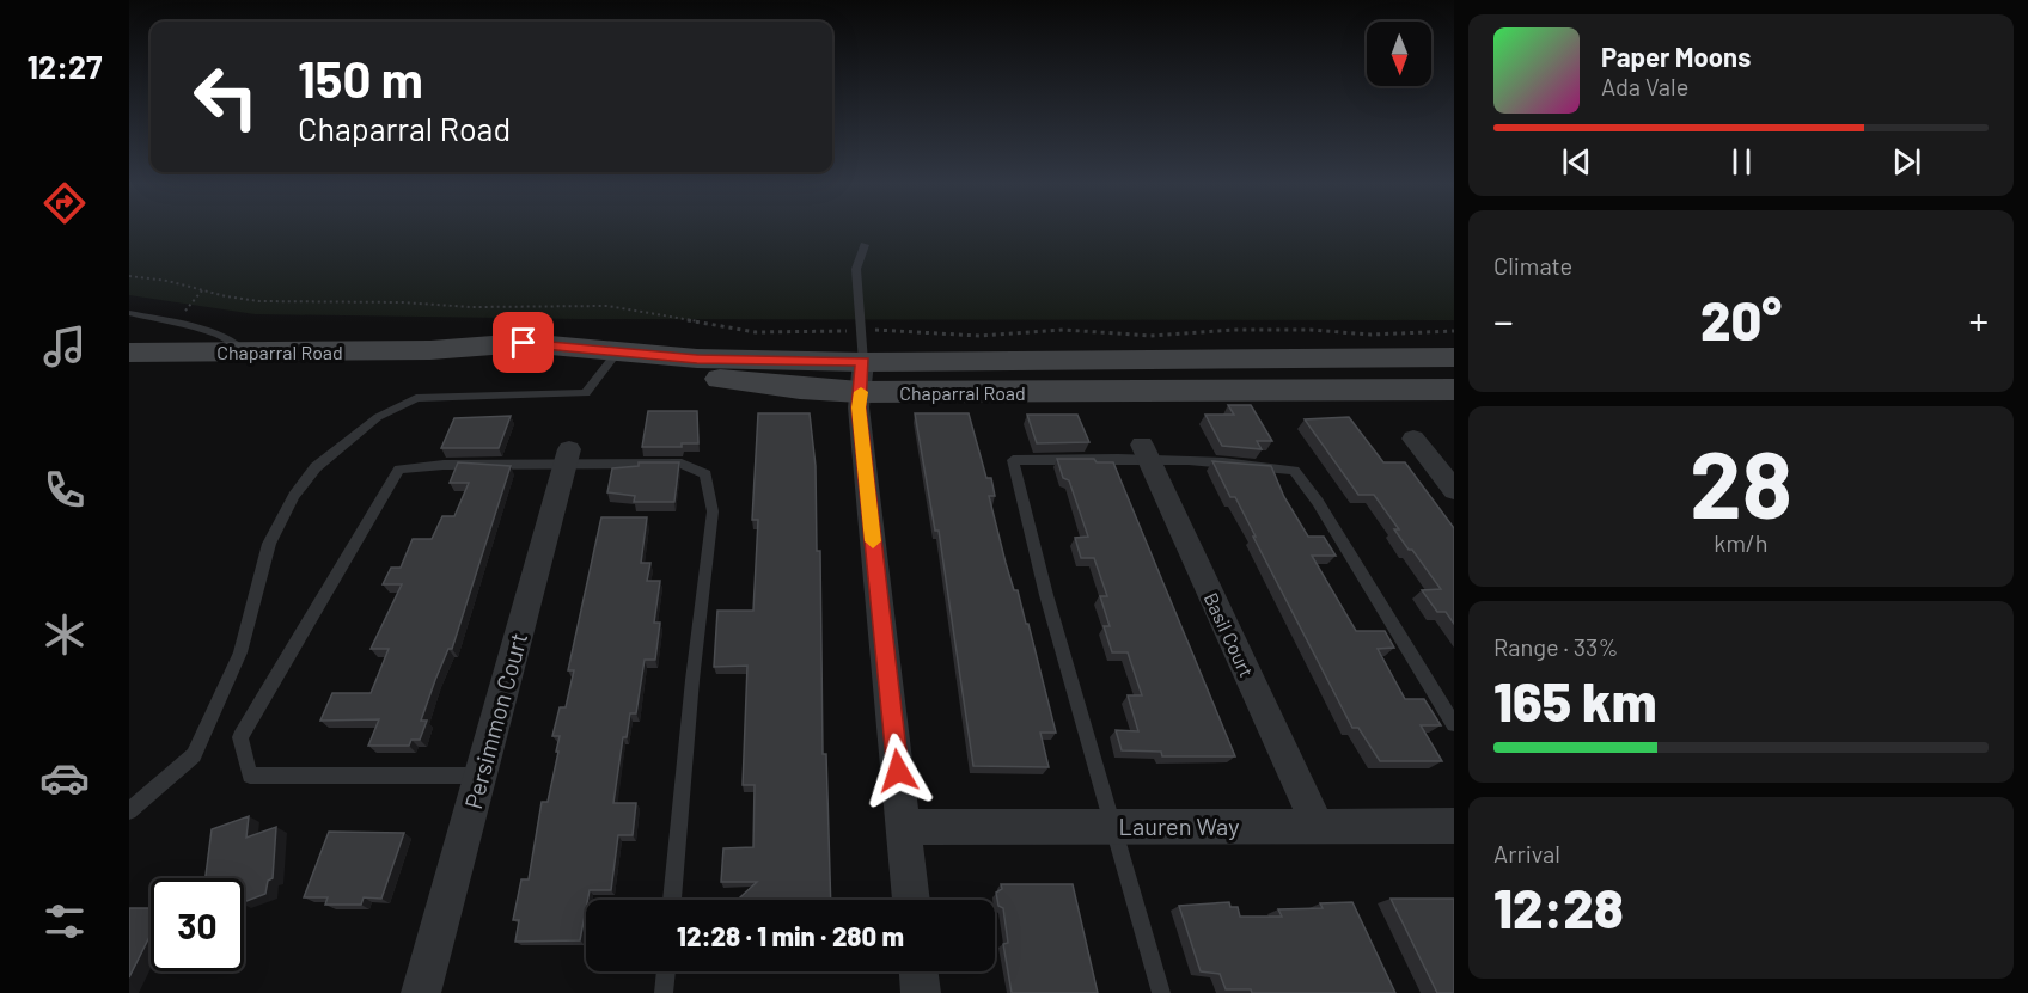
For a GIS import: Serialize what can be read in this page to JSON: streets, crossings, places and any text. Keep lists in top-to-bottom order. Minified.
{"streets":{"main road":["Chaparral Road"],"street":["Basil Court","Persimmon Court","Lauren Way"]},"crossings":[["Basil Court","Lauren Way"]],"north":"bottom","page":{"tabs":"12:27","turn":["150 m","Chaparral Road"],"song":["Paper Moons","Ada Vale"],"tile":["Climate",["28","km/h"],["Range · 33%","165 km"],["Arrival","12:28"]],"heat":["−","20°","+"],"limit":"30","trip":"12:28 · 1 min · 280 m"}}
